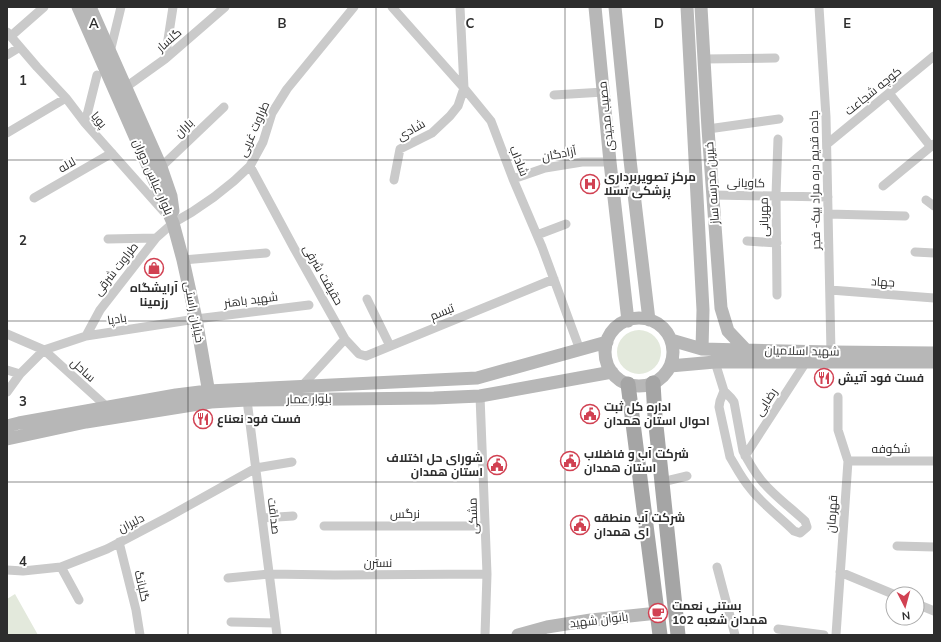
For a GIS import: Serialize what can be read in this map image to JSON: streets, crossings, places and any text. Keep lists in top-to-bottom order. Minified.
{"streets":{"main road":["مصیب مجیدی","بلوار عباس دوران","خیرین مدرسه ساز","خیابان راستی","شهید اسلامیان","بلوار عمار","بانوان شهید"],"street":["گلسار","کوچه شجاعت","پویا","باران","طراوت غربی","شادی","آزادگان","شاداب","لاله","جاده قدیم دره مراد بیک- فجر","کاویانی","مهربانی","طراوت شرقی","حقیقت شرفی","جهاد","شهید باهنر","تبسم","بادپا","ساحل","رضایی","شکوفه","نرگس","قهرمان","صداقت","مشکی","دلیران","نسترن","گلبانگ"]},"crossings":[["گلسار","بلوار عباس دوران"],["کوچه شجاعت","جاده قدیم دره مراد بیک- فجر"],["مصیب مجیدی","آزادگان"],["مصیب مجیدی","شهید اسلامیان"],["مصیب مجیدی","بلوار عمار"],["پویا","طراوت غربی"],["پویا","لاله"],["پویا","بلوار عباس دوران"],["پویا","طراوت شرقی"],["پویا","خیابان راستی"],["باران","بلوار عباس دوران"],["طراوت غربی","بلوار عباس دوران"],["طراوت غربی","طراوت شرقی"],["طراوت غربی","حقیقت شرفی"],["طراوت غربی","خیابان راستی"],["شادی","شاداب"],["آزادگان","شاداب"],["شاداب","تبسم"],["شاداب","بلوار عمار"],["بلوار عباس دوران","طراوت شرقی"],["بلوار عباس دوران","خیابان راستی"],["جاده قدیم دره مراد بیک- فجر","کاویانی"],["جاده قدیم دره مراد بیک- فجر","جهاد"],["جاده قدیم دره مراد بیک- فجر","شهید اسلامیان"],["خیرین مدرسه ساز","کاویانی"],["خیرین مدرسه ساز","شهید اسلامیان"],["کاویانی","مهربانی"],["طراوت شرقی","خیابان راستی"],["طراوت شرقی","بادپا"],["حقیقت شرفی","تبسم"],["شهید باهنر","خیابان راستی"],["شهید باهنر","بادپا"],["خیابان راستی","بادپا"],["خیابان راستی","بلوار عمار"],["بادپا","ساحل"],["شهید اسلامیان","بلوار عمار"],["شهید اسلامیان","رضایی"],["ساحل","بلوار عمار"],["بلوار عمار","صداقت"],["بلوار عمار","مشکی"],["شکوفه","قهرمان"],["نرگس","مشکی"],["صداقت","دلیران"],["صداقت","نسترن"],["مشکی","نسترن"],["دلیران","گلبانگ"]],"places":{"hospital":["مرکز تصویربرداری پزشکی تسلا"],"shop":["آرایشگاه رزمینا"],"restaurant":["فست فود آتیش","فست فود نعناع"],"public building":["اداره کل ثبت احوال استان همدان","شرکت آب و فاضلاب استان همدان","شوراى حل اختلاف استان همدان","شرکت آب منطقه ای همدان"],"cafe":["بستنی نعمت همدان شعبه 102"]},"north":"bottom","grid":{"columns":["A","B","C","D","E"],"rows":["1","2","3","4"]}}
